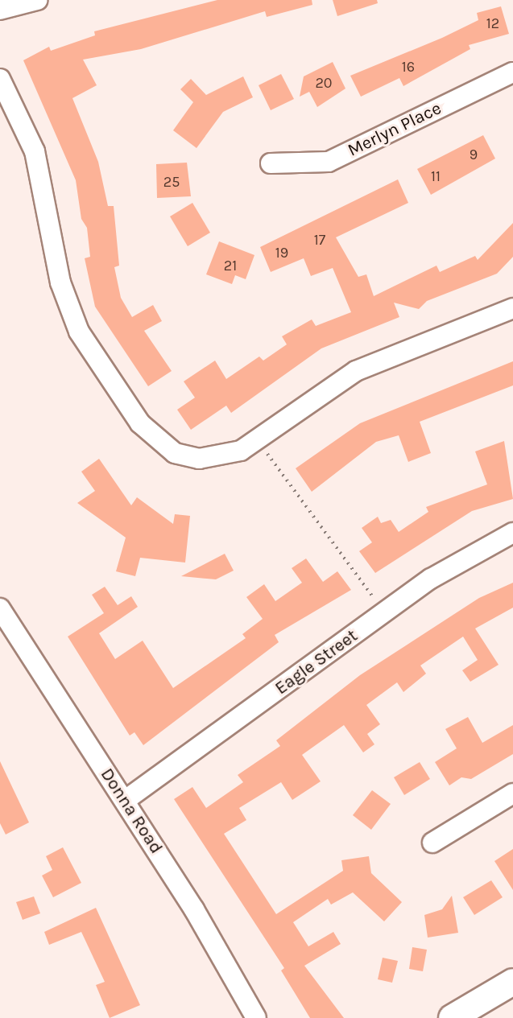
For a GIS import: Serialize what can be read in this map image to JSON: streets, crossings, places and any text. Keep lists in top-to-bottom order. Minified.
{"streets":{"street":["Merlyn Place","Eagle Street","Donna Road"]},"crossings":[["Eagle Street","Donna Road"]],"house_numbers":["12","16","20","9","11","25","17","19","21"]}
